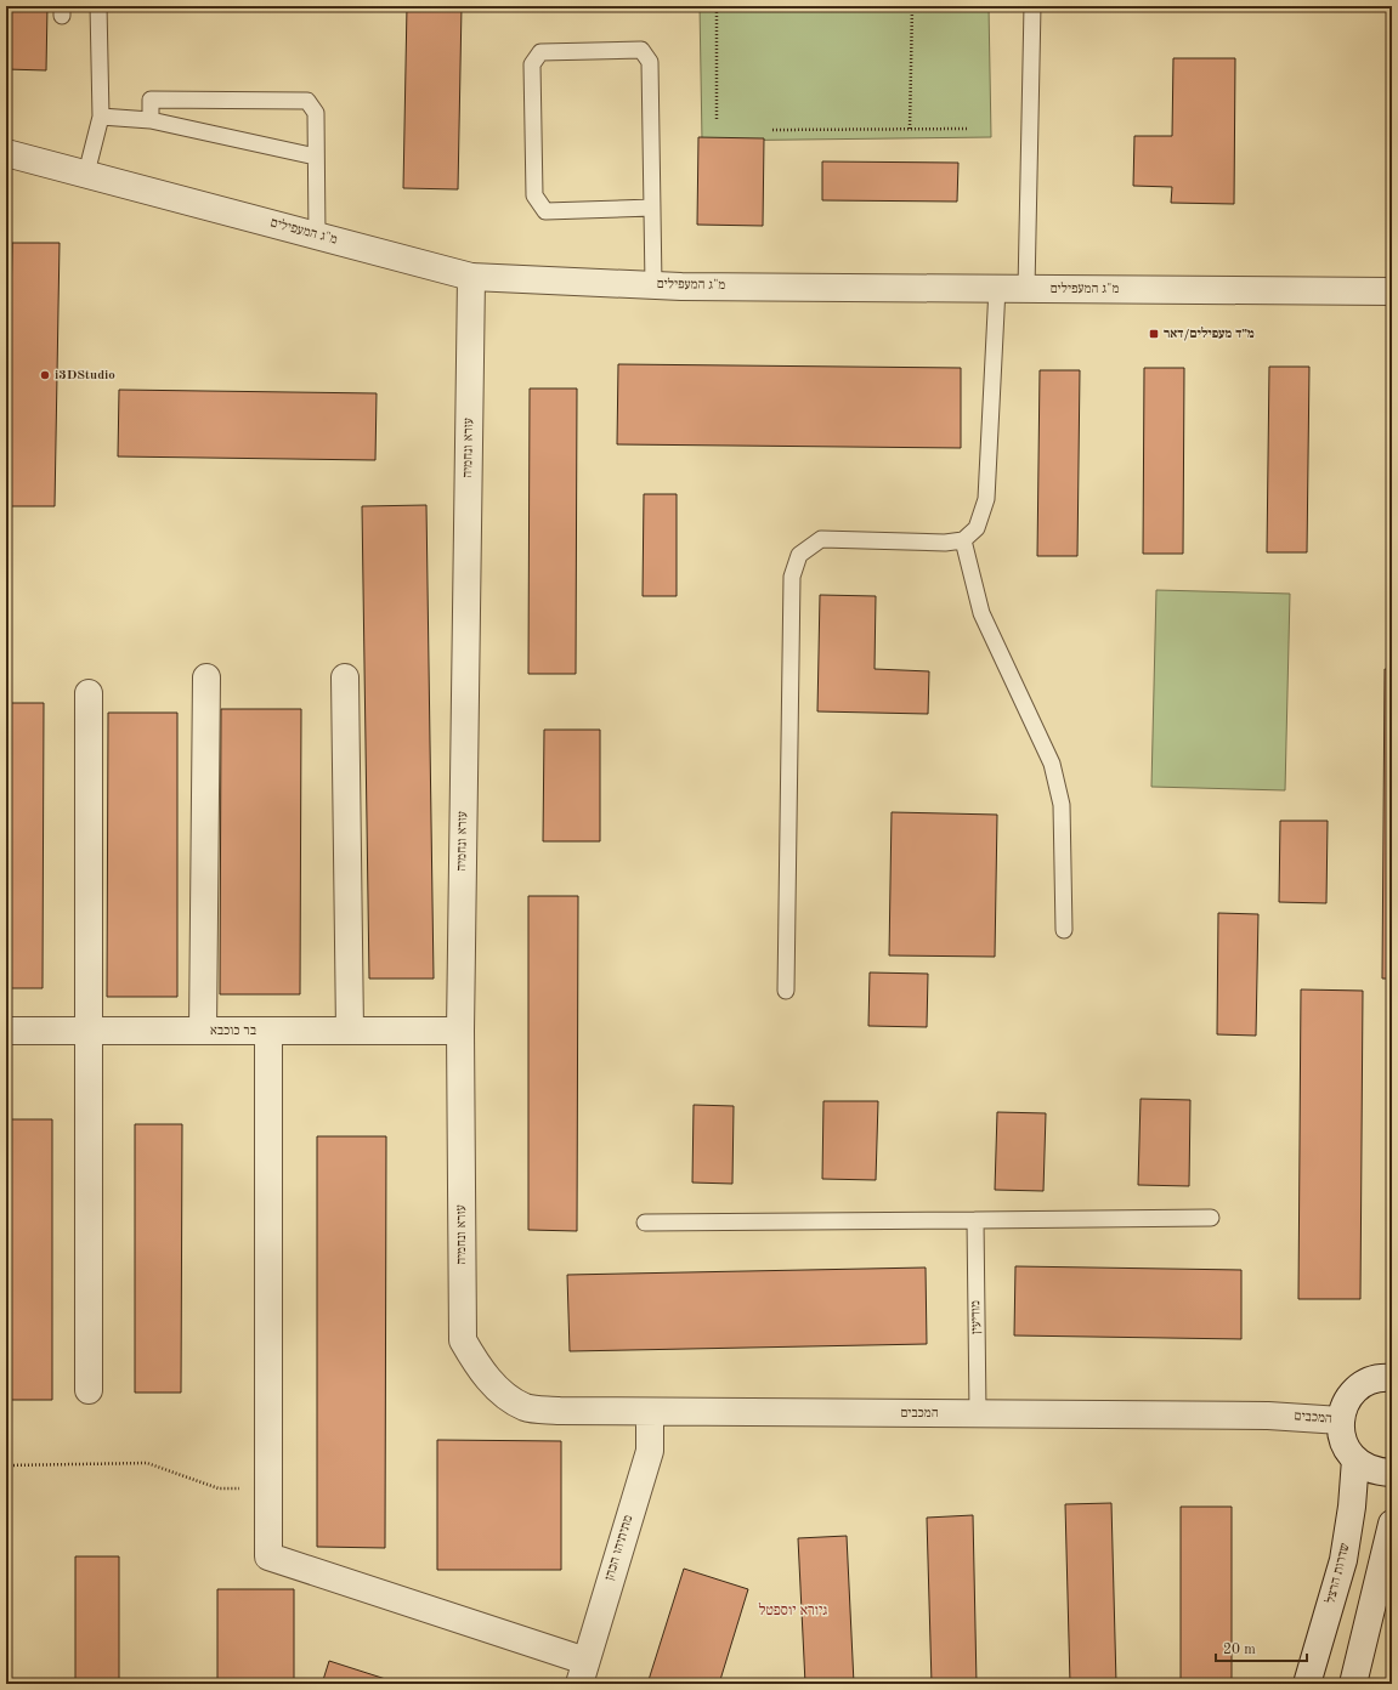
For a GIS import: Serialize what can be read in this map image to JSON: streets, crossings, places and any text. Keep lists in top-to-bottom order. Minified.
{"streets":{"street":["מ\"ג המעפילים","עזרא ונחמיה","בר כוכבא","המכבים","מתיתיהו הכהן","שדרות הרצל"],"lane":["מודיעין"]},"crossings":[["מ\"ג המעפילים","עזרא ונחמיה"],["עזרא ונחמיה","בר כוכבא"],["עזרא ונחמיה","המכבים"],["מודיעין","המכבים"],["המכבים","מתיתיהו הכהן"]],"districts":["גיורא יוספטל"],"places":{"transit":["מ״ד מעפילים/דאר"],"other":["i3DStudio"]},"scale_bar":"20 m"}
